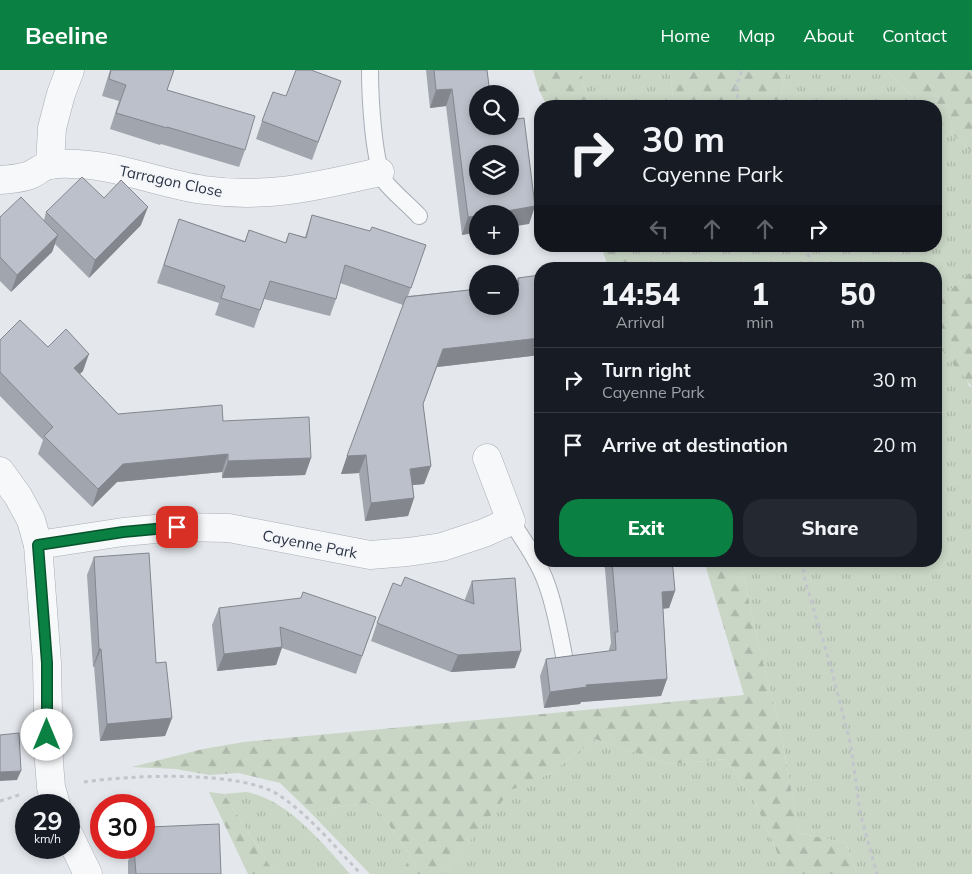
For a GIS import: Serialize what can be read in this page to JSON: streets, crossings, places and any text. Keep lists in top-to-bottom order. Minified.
{"streets":{"street":["Tarragon Close","Cayenne Park"]},"page":{"header":"Beeline","nav":["Home","Map","About","Contact"],"map_buttons":["+","−"],"turn":["30 m","Cayenne Park"],"eta":["14:54","Arrival","1","min","50","m"],"list":[{"name":"Turn right","note":"Cayenne Park","value":"30 m"},{"name":"Arrive at destination","value":"20 m"}],"buttons":["Exit","Share"],"speed":"29 km/h","limit":"30"}}
